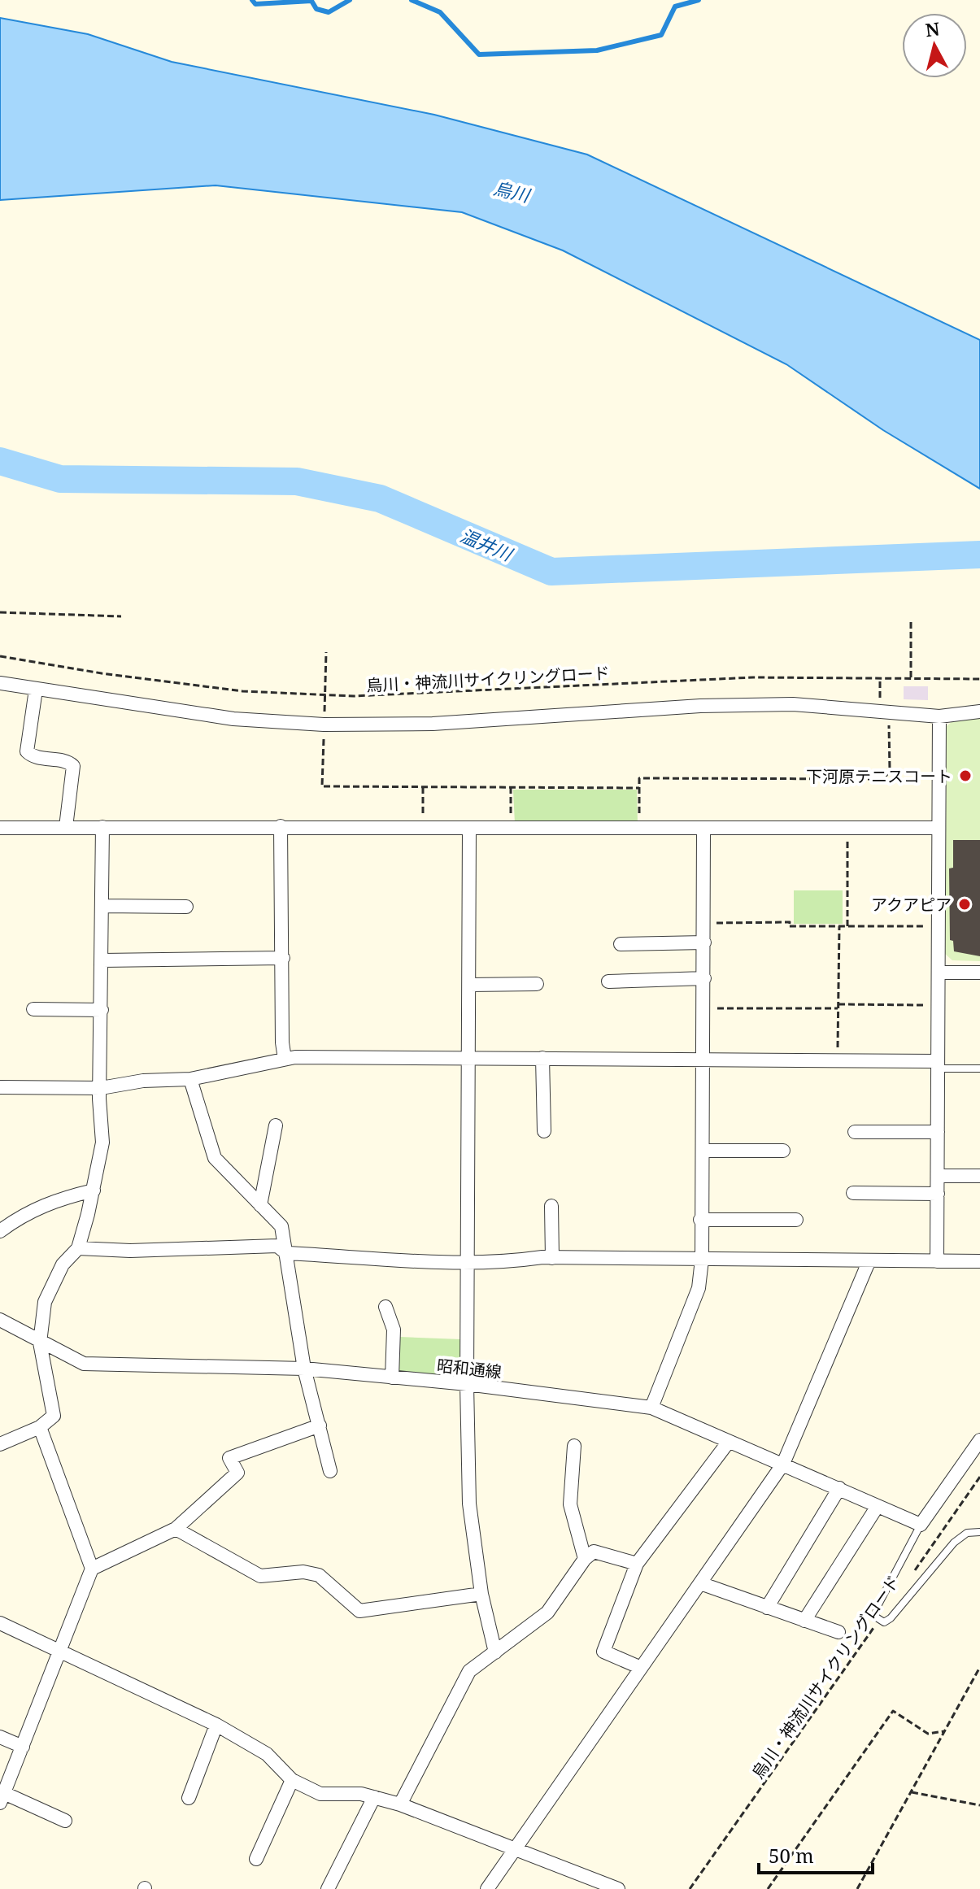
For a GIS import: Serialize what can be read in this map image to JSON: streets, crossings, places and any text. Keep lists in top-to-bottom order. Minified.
{"streets":{"street":["昭和通線"],"path":["烏川・神流川サイクリングロード"]},"water":["烏川","温井川"],"places":["下河原テニスコート","アクアピア"],"scale_bar":"50 m","north":"top"}
